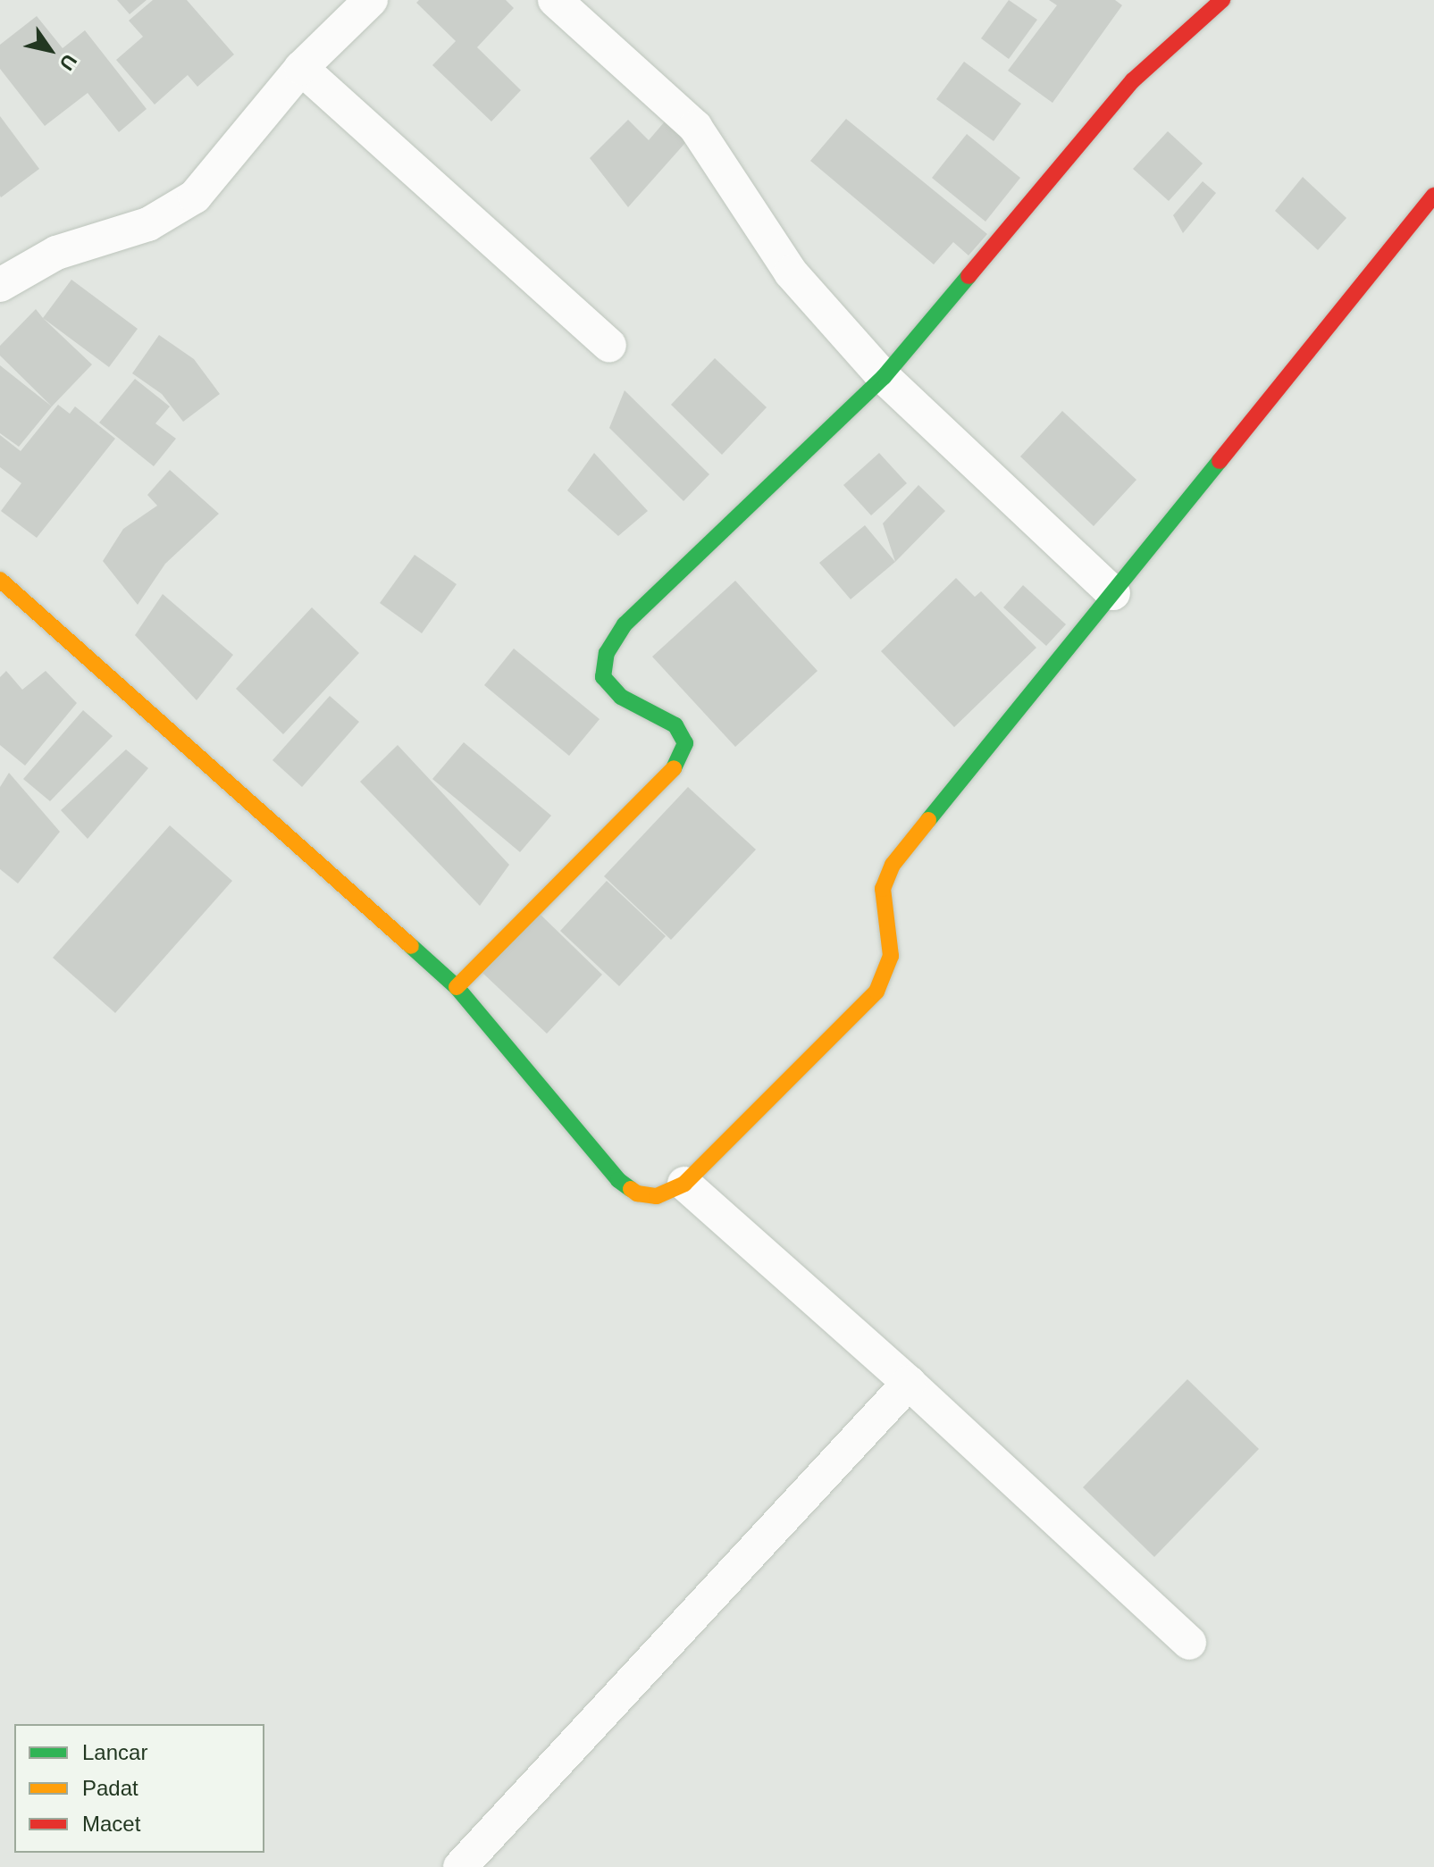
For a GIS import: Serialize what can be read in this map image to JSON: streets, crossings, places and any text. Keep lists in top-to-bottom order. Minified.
{"legend":["Lancar","Padat","Macet"],"north":"bottom right"}
